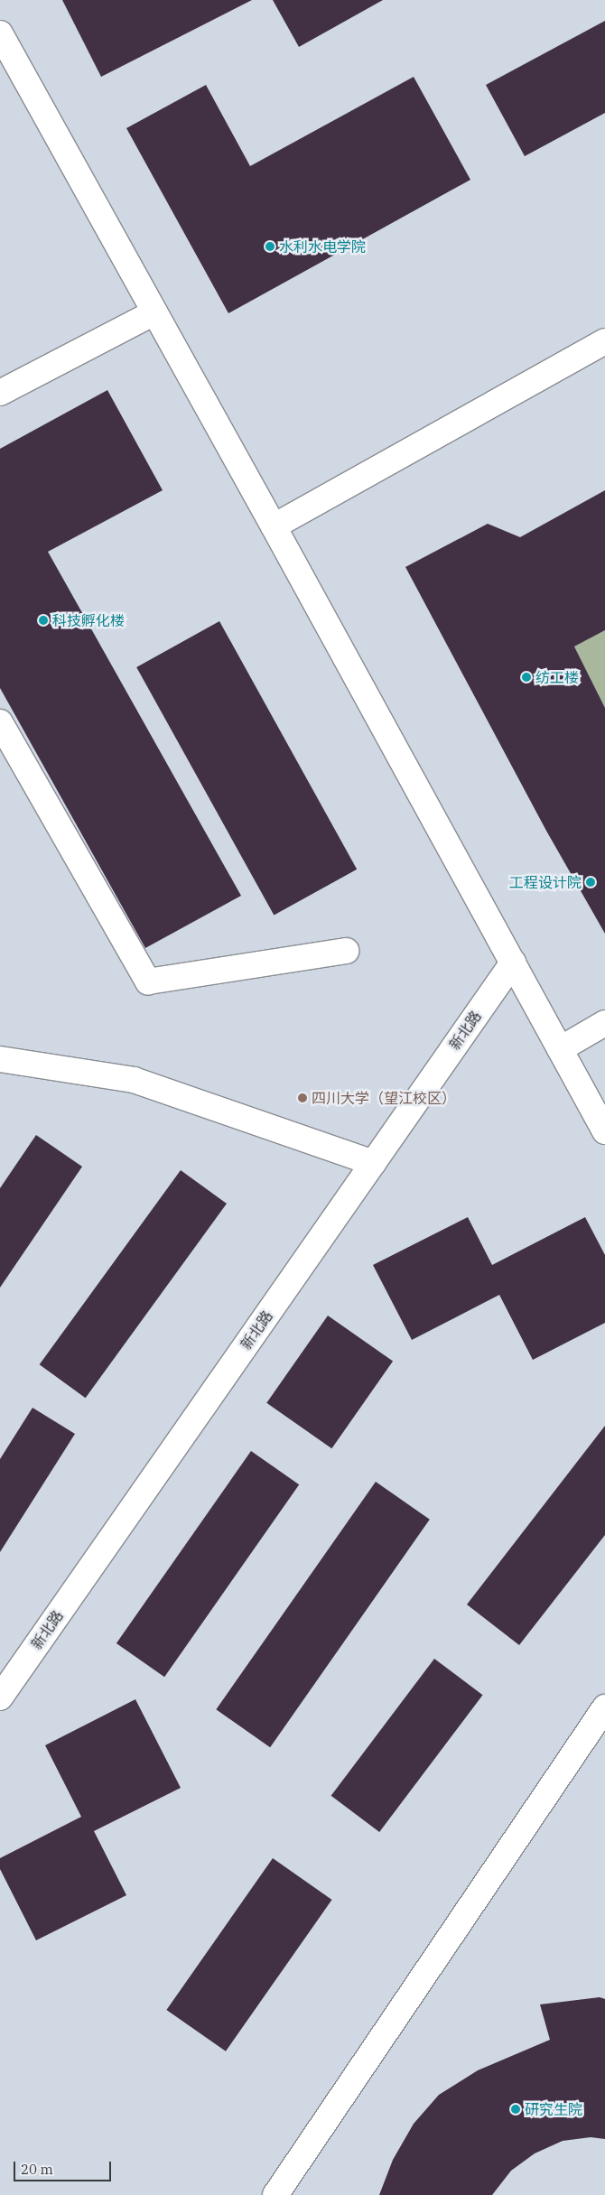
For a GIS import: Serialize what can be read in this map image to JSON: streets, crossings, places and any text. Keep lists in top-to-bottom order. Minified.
{"streets":{"street":["新北路"]},"places":["水利水电学院","科技孵化楼","纺工楼","工程设计院","四川大学（望江校区）","研究生院"],"scale_bar":"20 m"}
